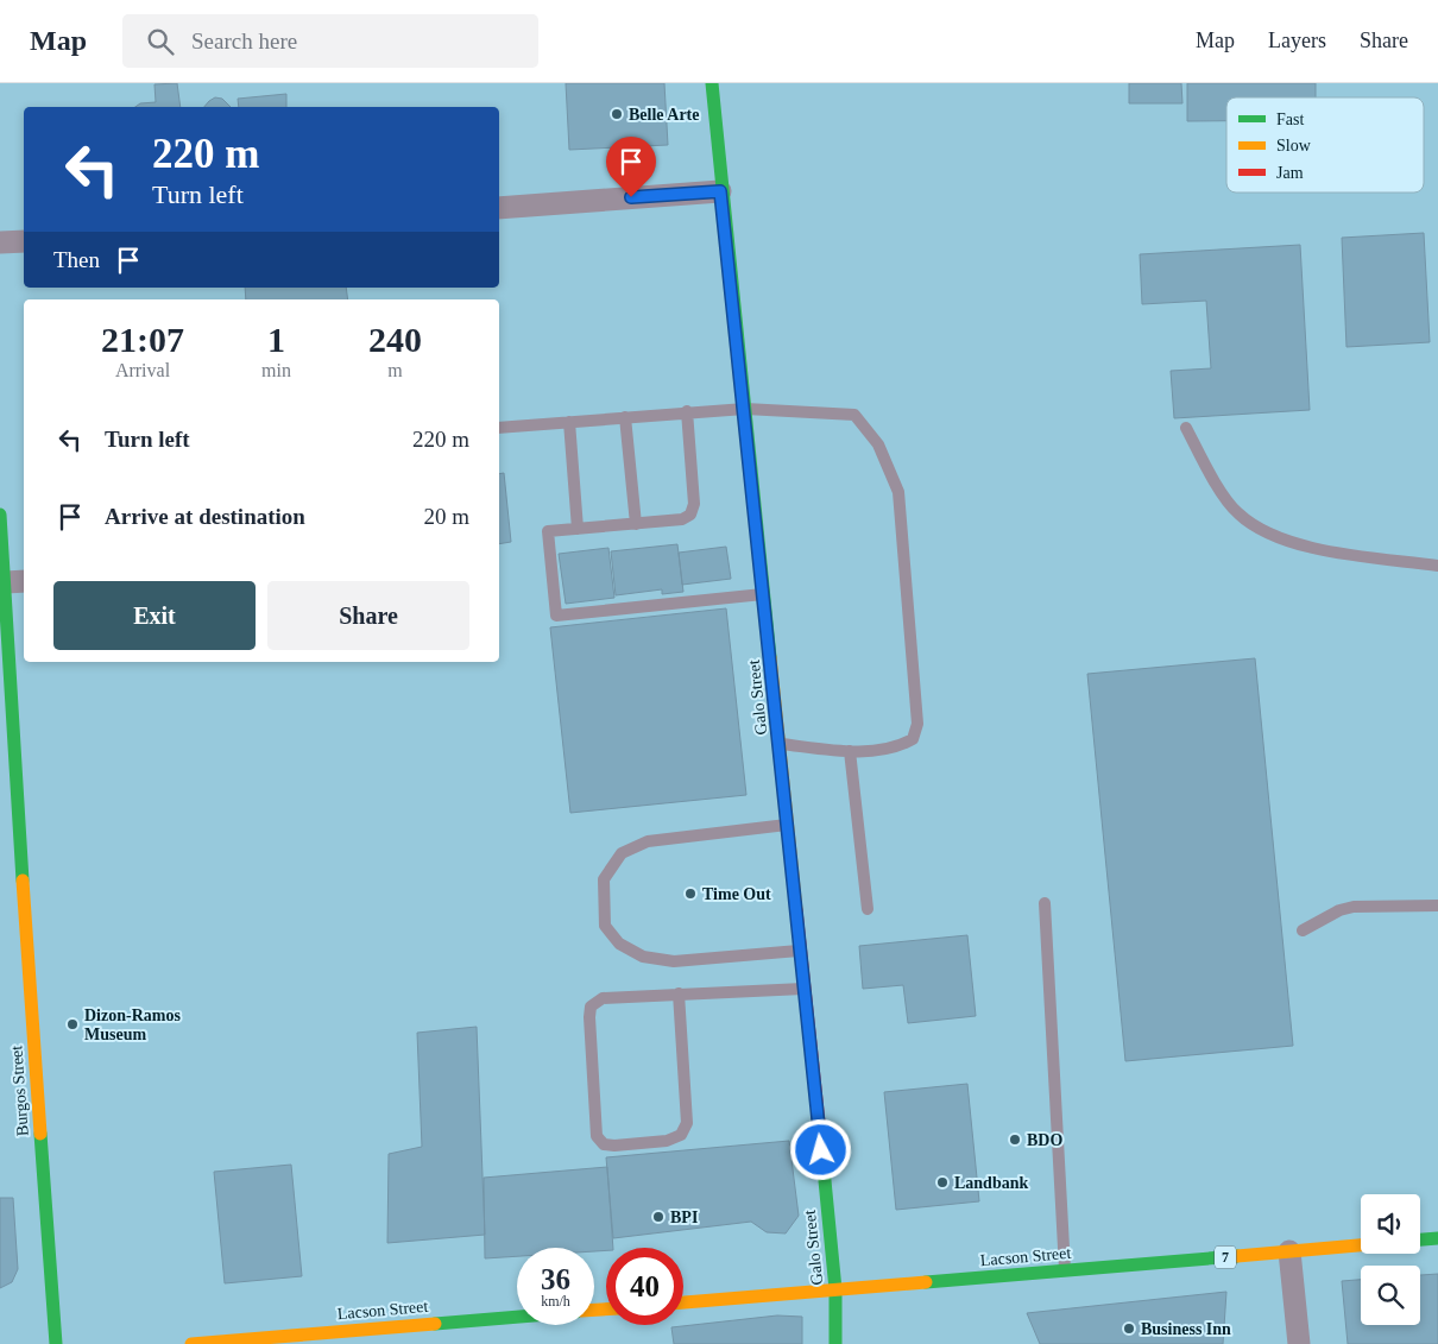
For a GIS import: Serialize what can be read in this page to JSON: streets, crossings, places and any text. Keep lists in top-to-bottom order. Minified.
{"streets":{"main road":["Galo Street","Burgos Street","Lacson Street","7"]},"crossings":[["Galo Street","Lacson Street"]],"places":["Belle Arte","Time Out","Dizon-Ramos Museum","BDO","Landbank","BPI","Business Inn"],"legend":["Fast","Slow","Jam"],"page":{"header":"Map","search":"Search here","nav":["Map","Layers","Share"],"turn":["220 m","Turn left"],"then":"Then","eta":["21:07","Arrival","1","min","240","m"],"list":[{"name":"Turn left","value":"220 m"},{"name":"Arrive at destination","value":"20 m"}],"buttons":["Exit","Share"],"speed":"36 km/h","limit":"40"}}
